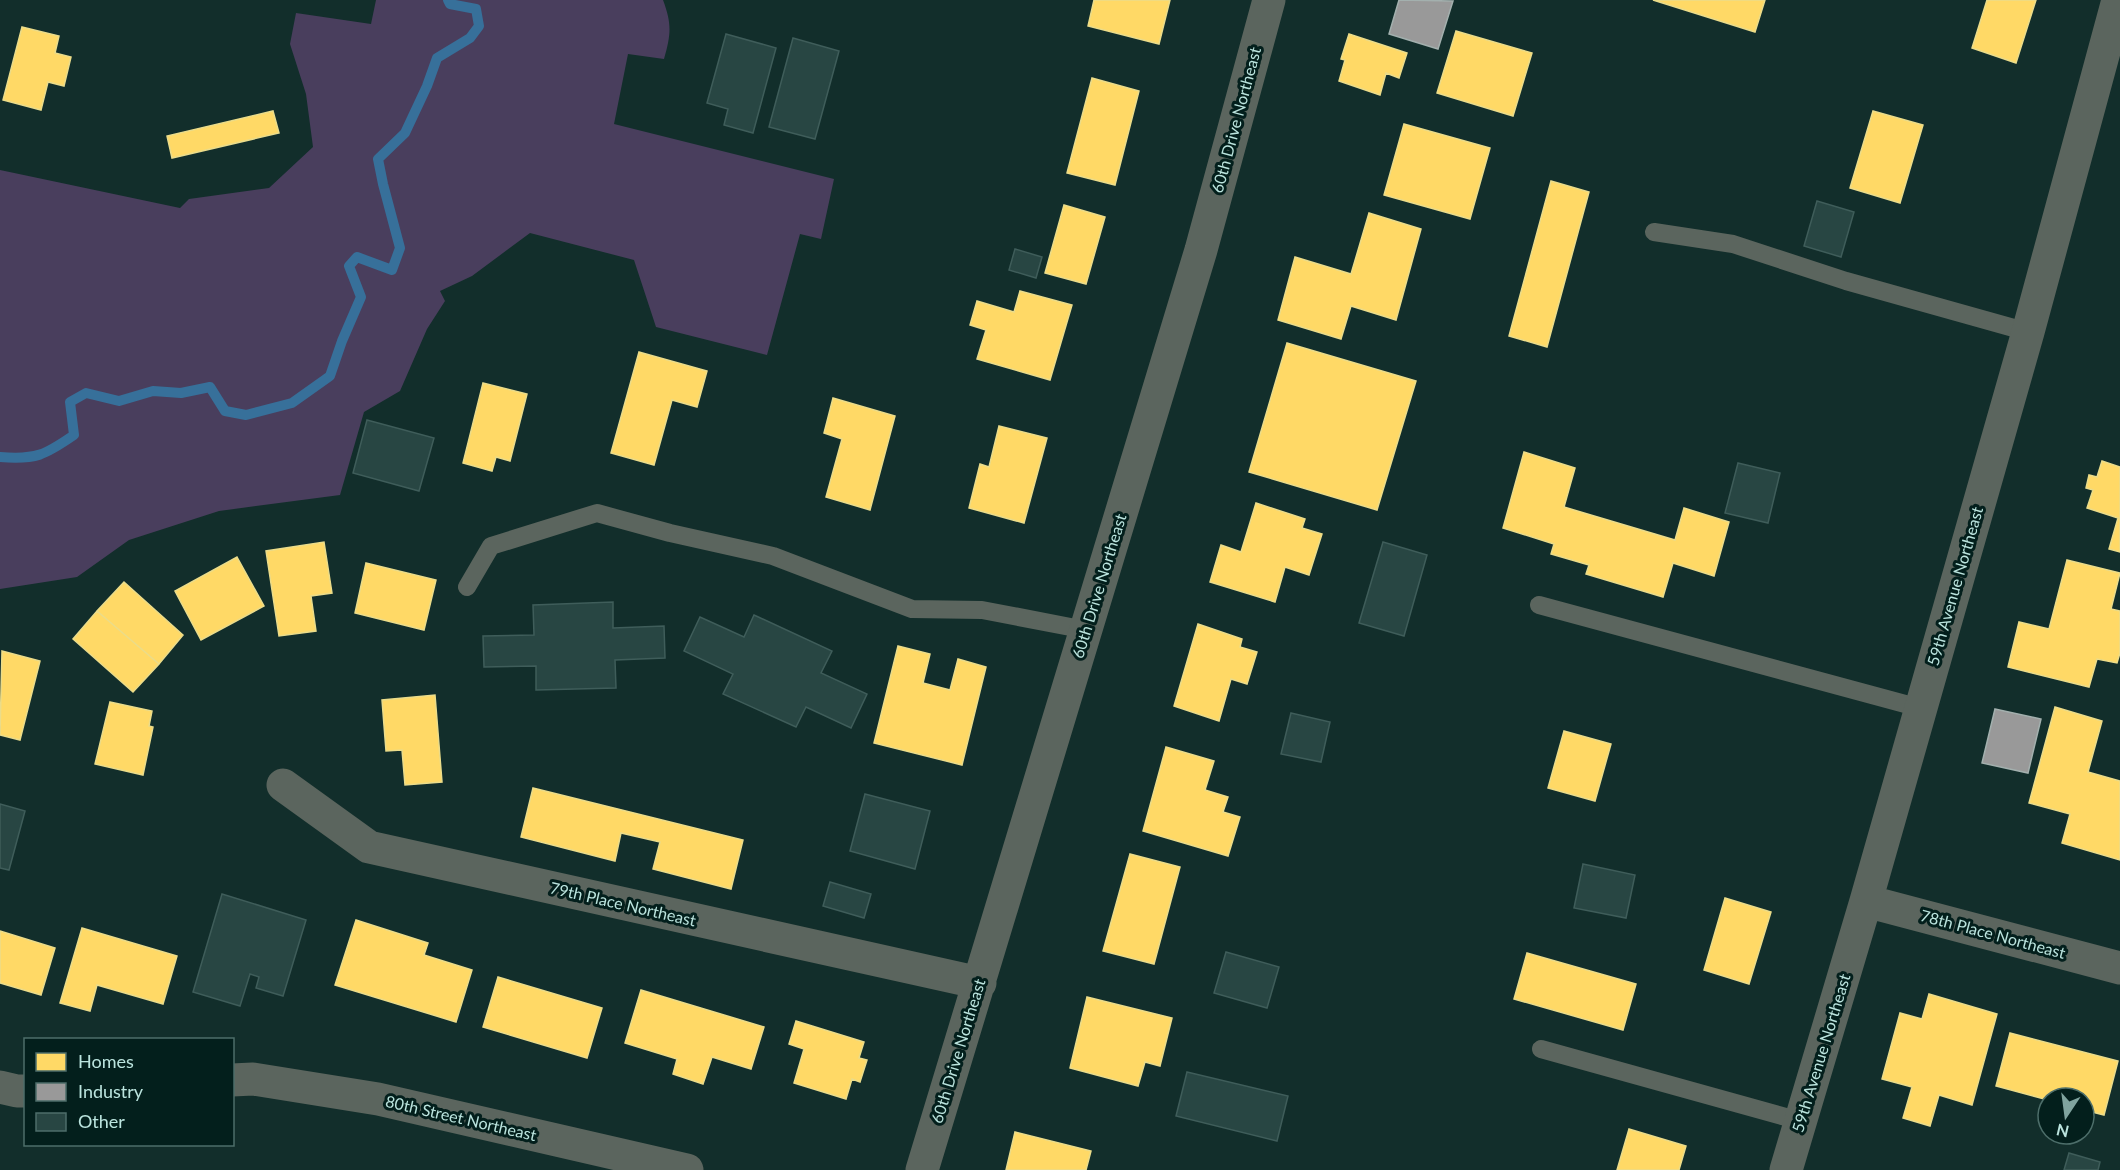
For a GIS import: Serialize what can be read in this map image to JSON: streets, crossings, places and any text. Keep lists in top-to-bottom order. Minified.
{"streets":{"street":["60th Drive Northeast","59th Avenue Northeast","79th Place Northeast","78th Place Northeast","80th Street Northeast"]},"crossings":[["60th Drive Northeast","79th Place Northeast"],["59th Avenue Northeast","78th Place Northeast"]],"legend":["Homes","Industry","Other"],"north":"bottom"}
